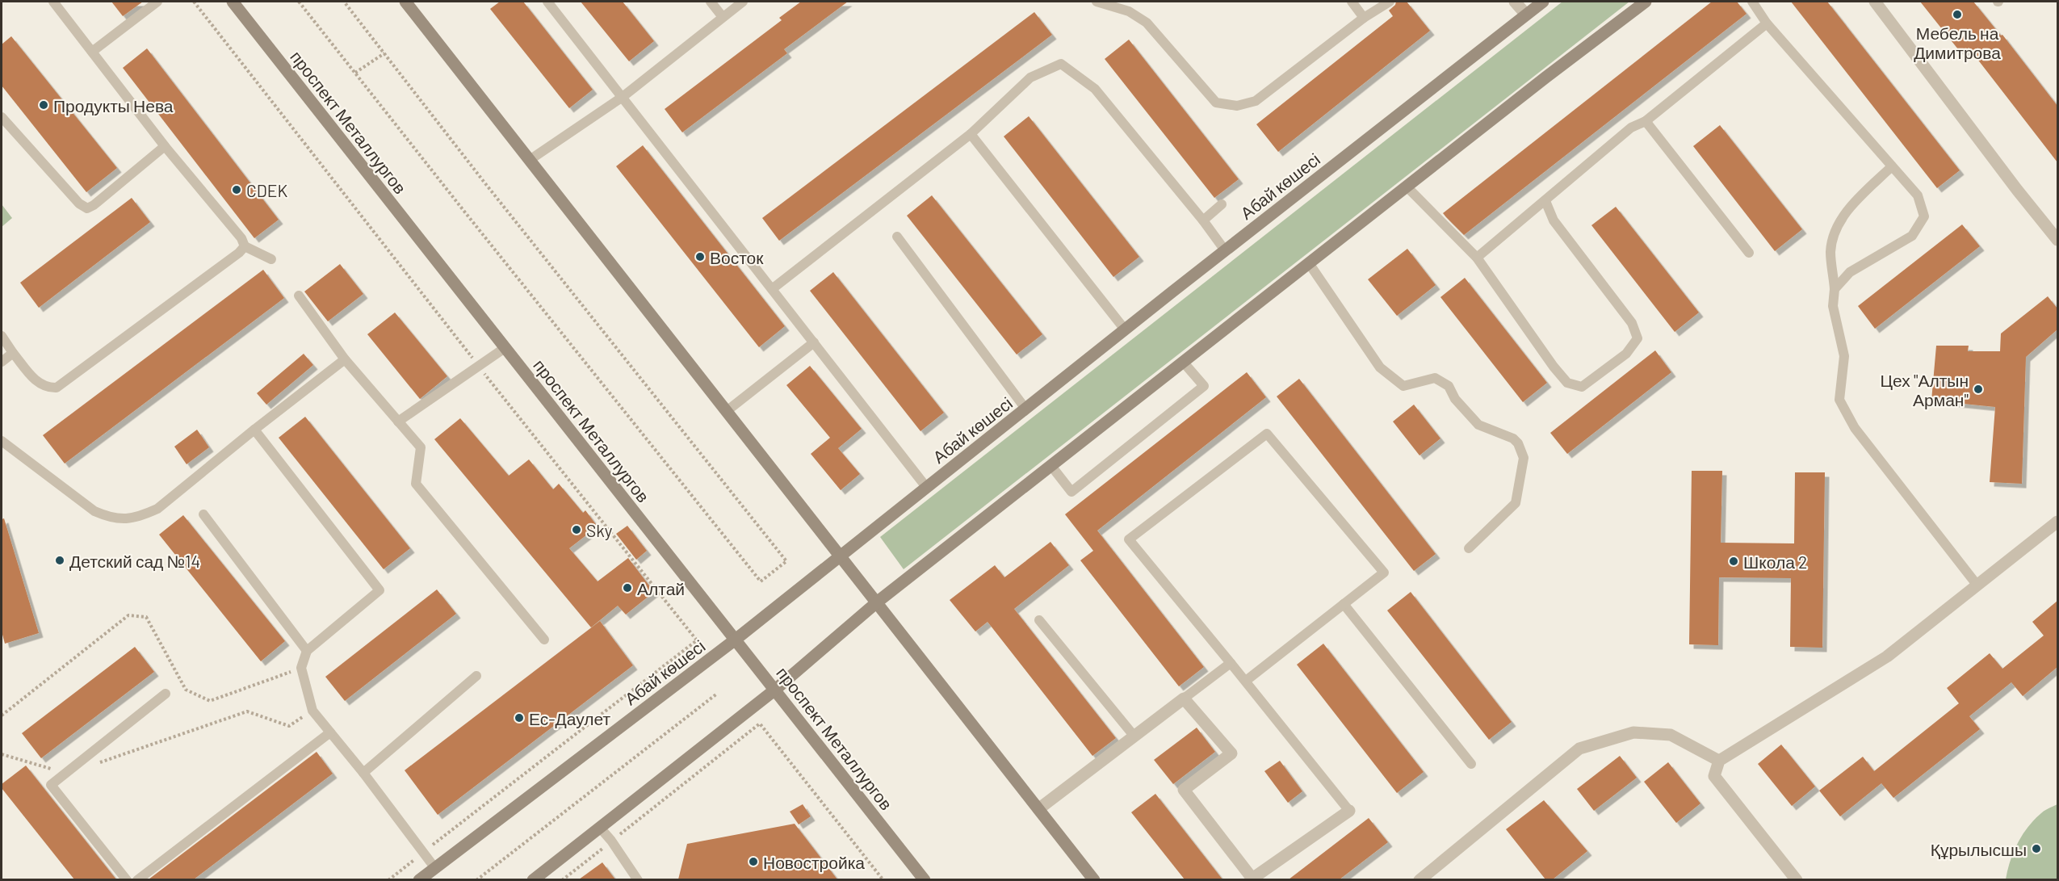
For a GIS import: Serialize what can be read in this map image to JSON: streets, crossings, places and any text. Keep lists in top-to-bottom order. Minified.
{"streets":{"street":["проспект Металлургов","Абай көшесі"]},"crossings":[["проспект Металлургов","Абай көшесі"]],"places":["Мебель на Димитрова","Продукты Нева","CDEK","Восток","Цех \"Алтын Арман\"","Sky","Детский сад №14","Школа 2","Алтай","Ес-Даулет","Құрылысшы","Новостройка"]}
